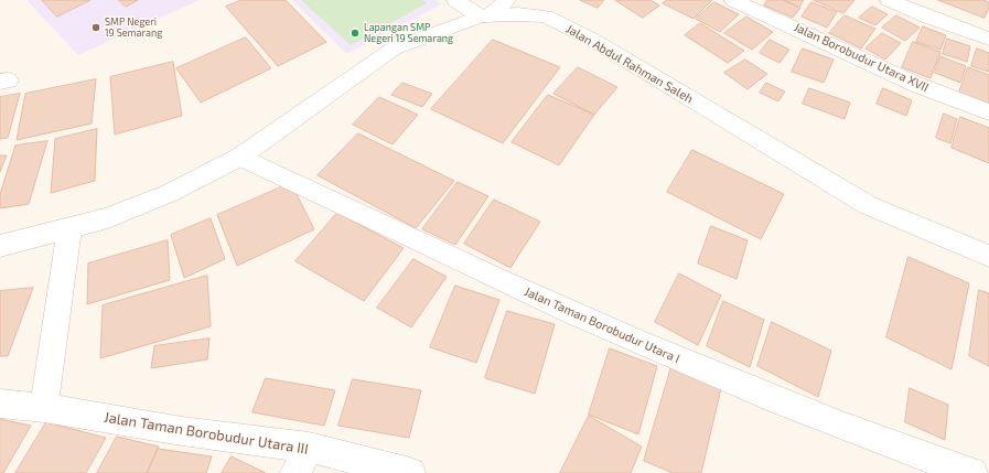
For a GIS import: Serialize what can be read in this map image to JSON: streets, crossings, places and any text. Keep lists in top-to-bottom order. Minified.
{"streets":{"street":["Jalan Borobudur Utara XVII","Jalan Abdul Rahman Saleh","Jalan Taman Borobudur Utara I","Jalan Taman Borobudur Utara III"]},"crossings":[["Jalan Abdul Rahman Saleh","Jalan Taman Borobudur Utara I"]],"places":["SMP Negeri 19 Semarang","Lapangan SMP Negeri 19 Semarang"]}
